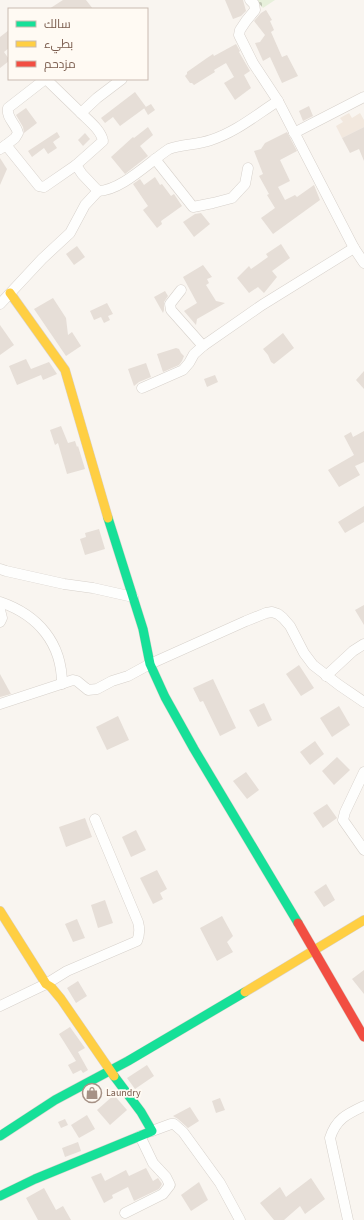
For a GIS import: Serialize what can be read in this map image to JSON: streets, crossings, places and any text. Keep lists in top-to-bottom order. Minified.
{"places":{"shop":["Laundry"]},"legend":["سالك","بطيء","مزدحم"]}
